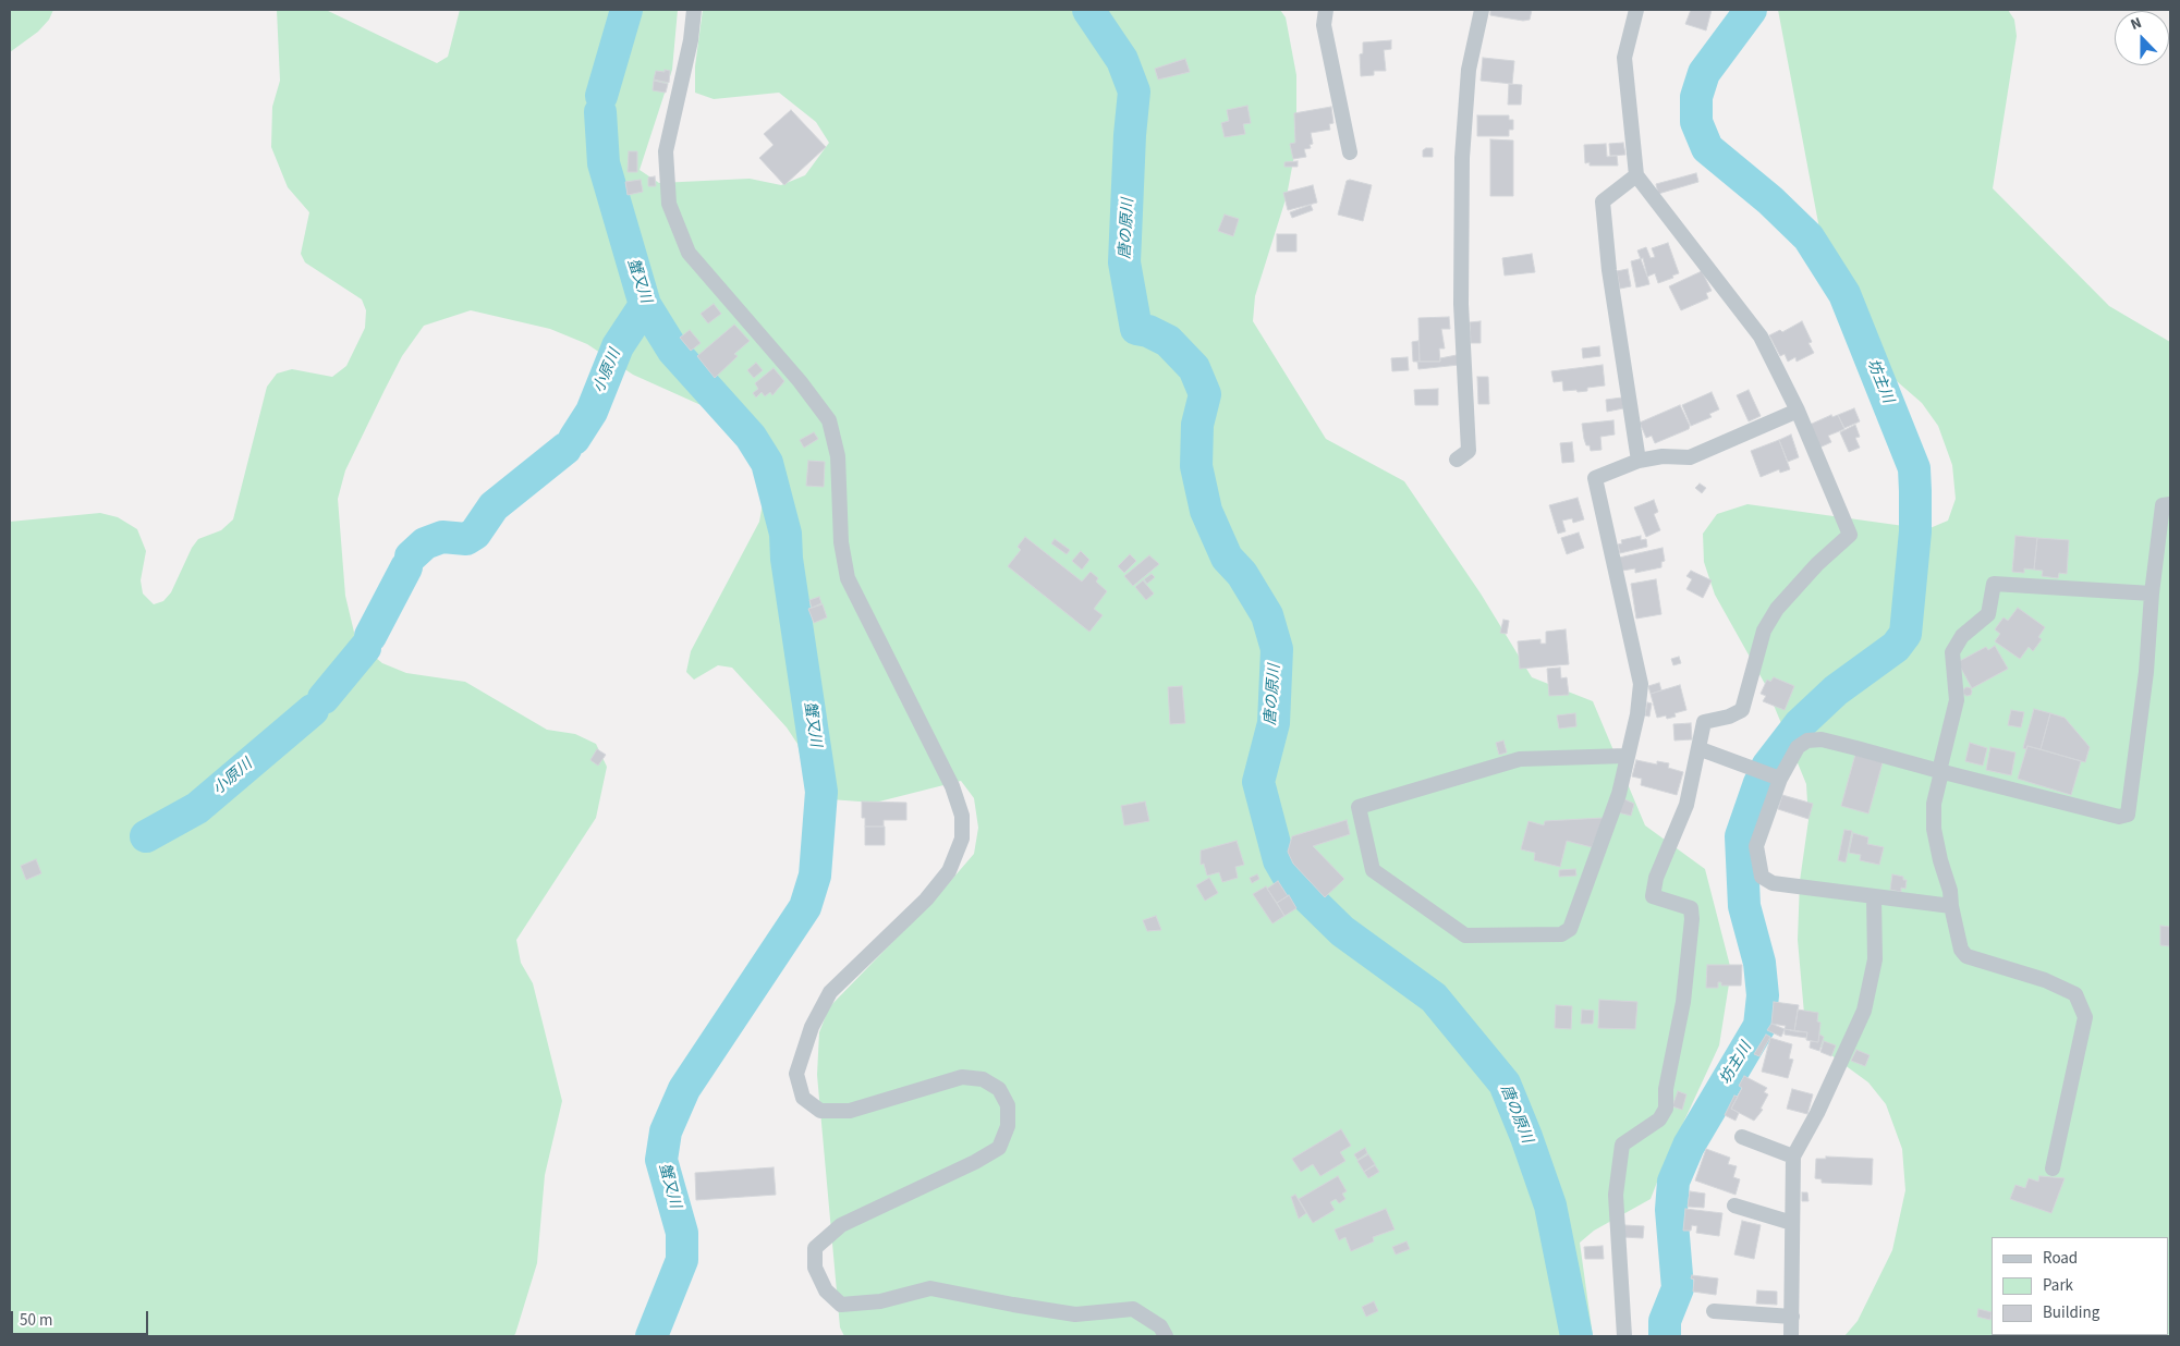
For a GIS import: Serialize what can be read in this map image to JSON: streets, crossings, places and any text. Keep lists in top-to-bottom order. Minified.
{"water":["唐の原川","蟹又川","小原川","坊主川"],"legend":["Road","Park","Building"],"scale_bar":"50 m","north":"top"}
